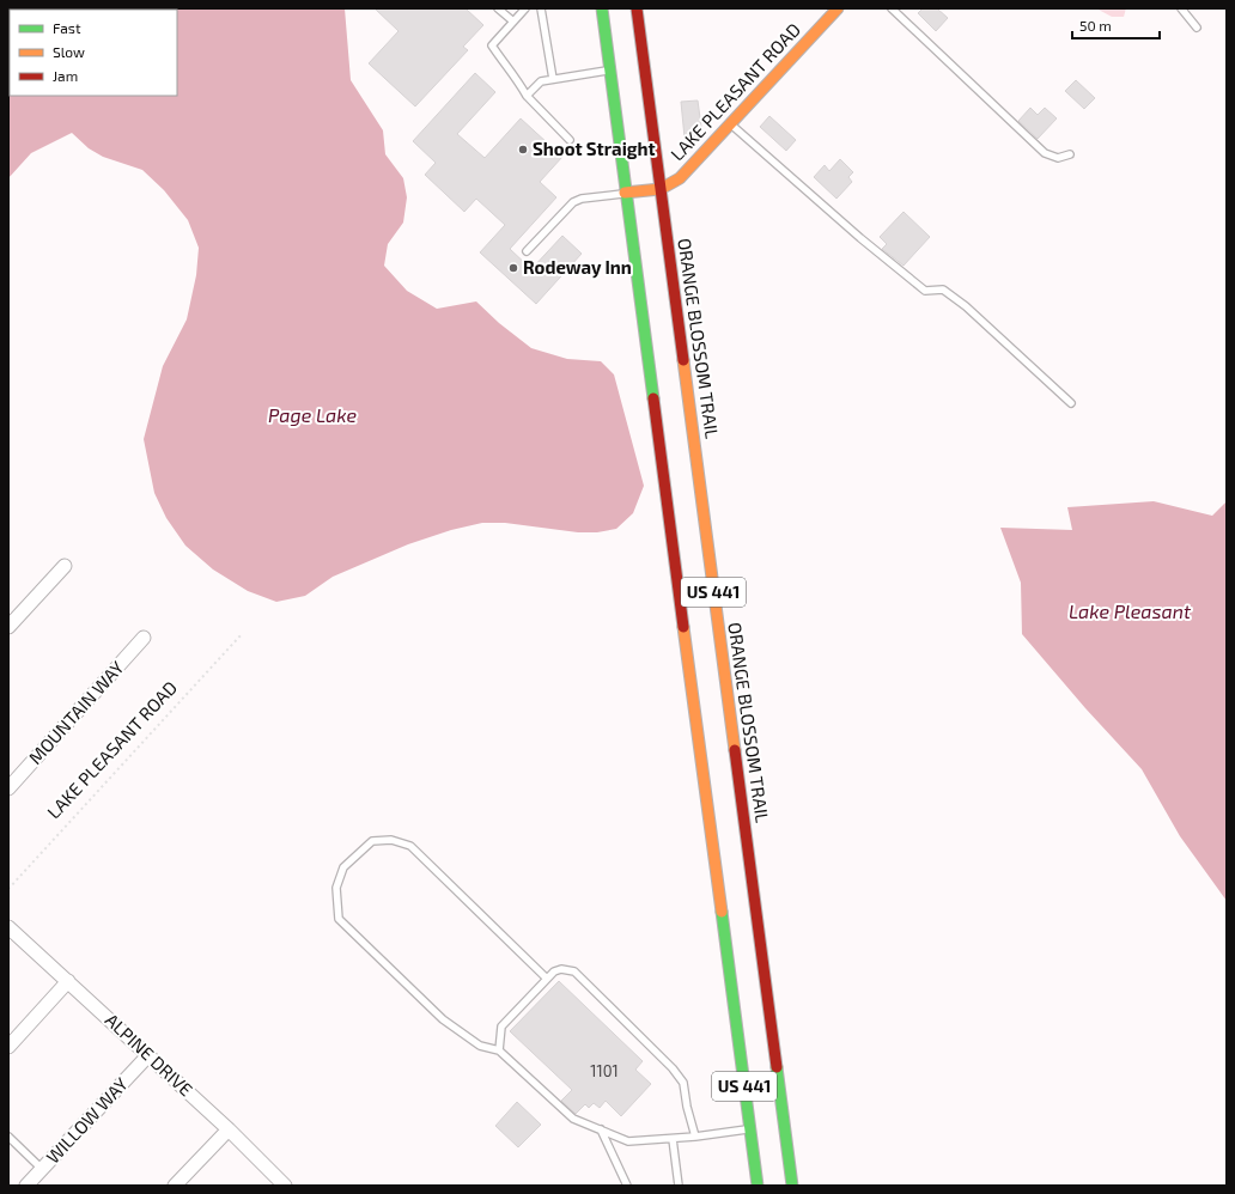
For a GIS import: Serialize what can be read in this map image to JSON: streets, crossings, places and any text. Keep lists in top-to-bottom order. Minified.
{"streets":{"main road":["LAKE PLEASANT ROAD","ORANGE BLOSSOM TRAIL","US 441"],"street":["MOUNTAIN WAY","ALPINE DRIVE","WILLOW WAY"]},"crossings":[["LAKE PLEASANT ROAD","ORANGE BLOSSOM TRAIL"],["LAKE PLEASANT ROAD","US 441"],["ALPINE DRIVE","WILLOW WAY"]],"water":["Page Lake","Lake Pleasant"],"places":["Shoot Straight","Rodeway Inn"],"house_numbers":["1101"],"legend":["Fast","Slow","Jam"],"scale_bar":"50 m"}
